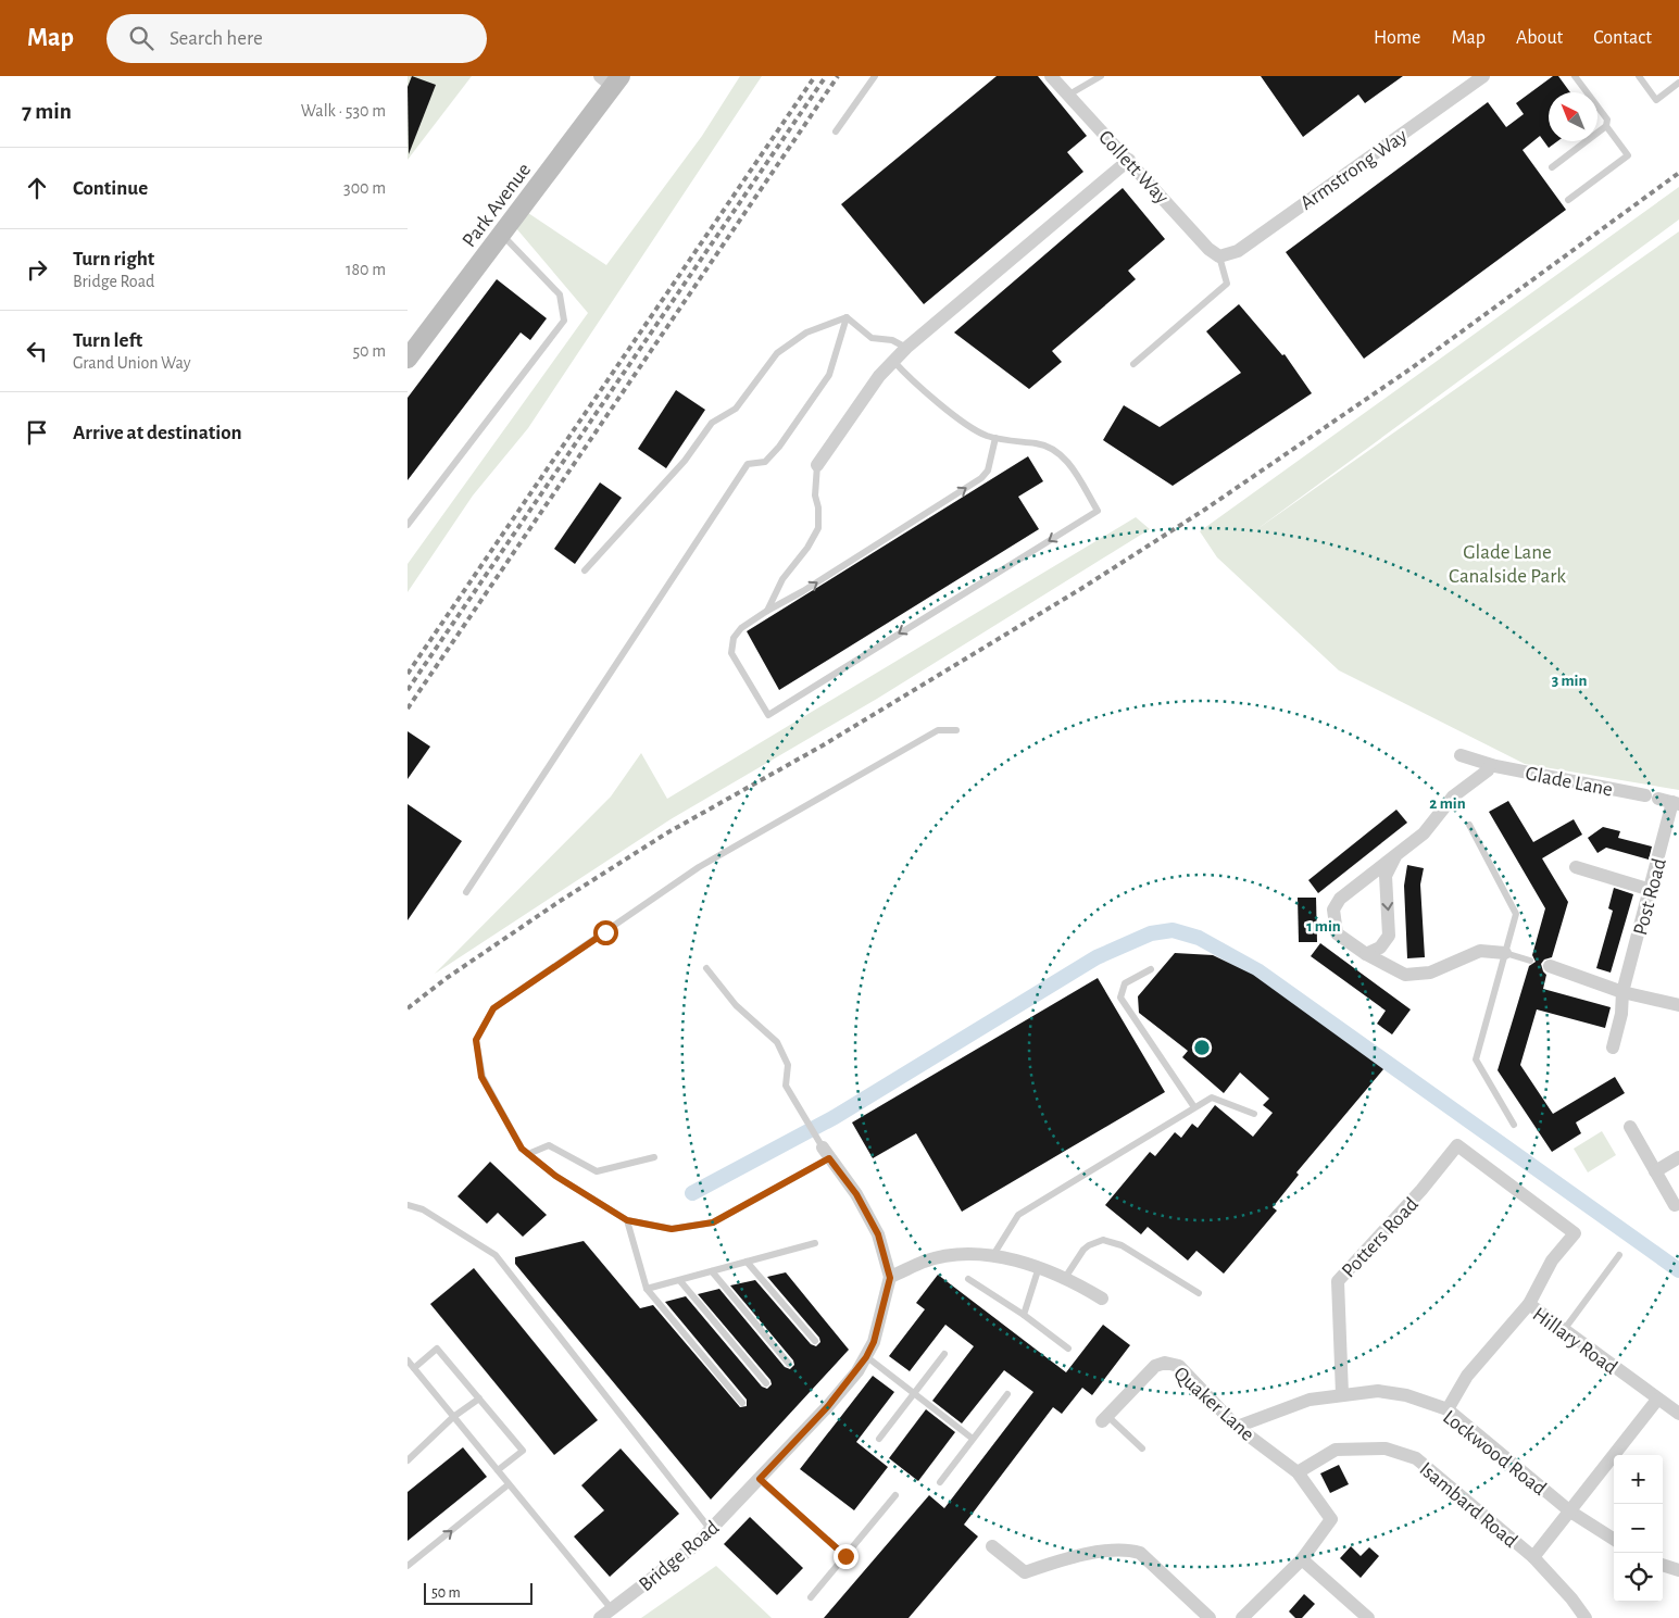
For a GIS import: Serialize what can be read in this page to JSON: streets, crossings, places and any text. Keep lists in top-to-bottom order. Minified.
{"streets":{"street":["Collett Way","Armstrong Way","Park Avenue","Glade Lane","Post Road","Potters Road","Hillary Road","Quaker Lane","Lockwood Road","Isambard Road","Bridge Road"]},"crossings":[["Collett Way","Armstrong Way"],["Glade Lane","Post Road"],["Potters Road","Hillary Road"],["Potters Road","Lockwood Road"],["Hillary Road","Lockwood Road"],["Quaker Lane","Lockwood Road"],["Quaker Lane","Isambard Road"]],"parks":["Glade Lane Canalside Park"],"scale_bar":"50 m","north":"top left","page":{"header":"Map","search":"Search here","nav":["Home","Map","About","Contact"],"heading":["7 min","Walk · 530 m"],"list":[["Continue","300 m"],["Turn right","Bridge Road","180 m"],["Turn left","Grand Union Way","50 m"],"Arrive at destination"],"map_buttons":["+","−"],"scale":"50 m"},"rings":["3 min","2 min","1 min"]}
